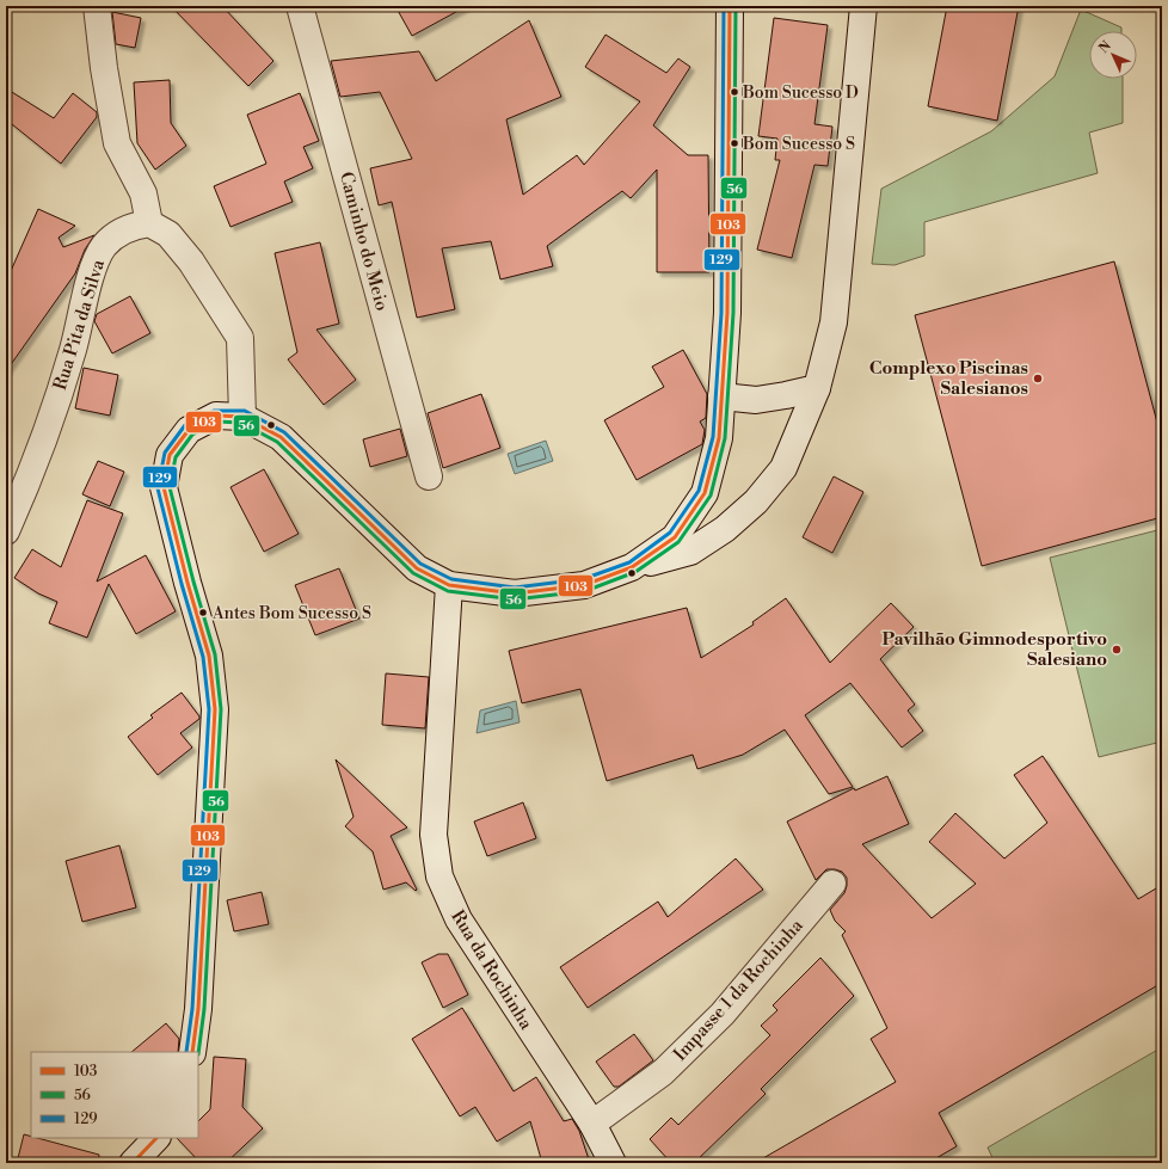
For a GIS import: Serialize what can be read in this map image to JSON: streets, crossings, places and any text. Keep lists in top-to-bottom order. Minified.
{"streets":{"street":["Caminho do Meio","Rua Pita da Silva","Rua da Rochinha","Impasse 1 da Rochinha"]},"crossings":[["Rua da Rochinha","Impasse 1 da Rochinha"]],"places":["Bom Sucesso D","Bom Sucesso S","Complexo Piscinas Salesianos","Antes Bom Sucesso S","Pavilhão Gimnodesportivo Salesiano"],"lines":["transit line 103","transit line 56","transit line 129"],"legend":["103","56","129"],"north":"top left"}
